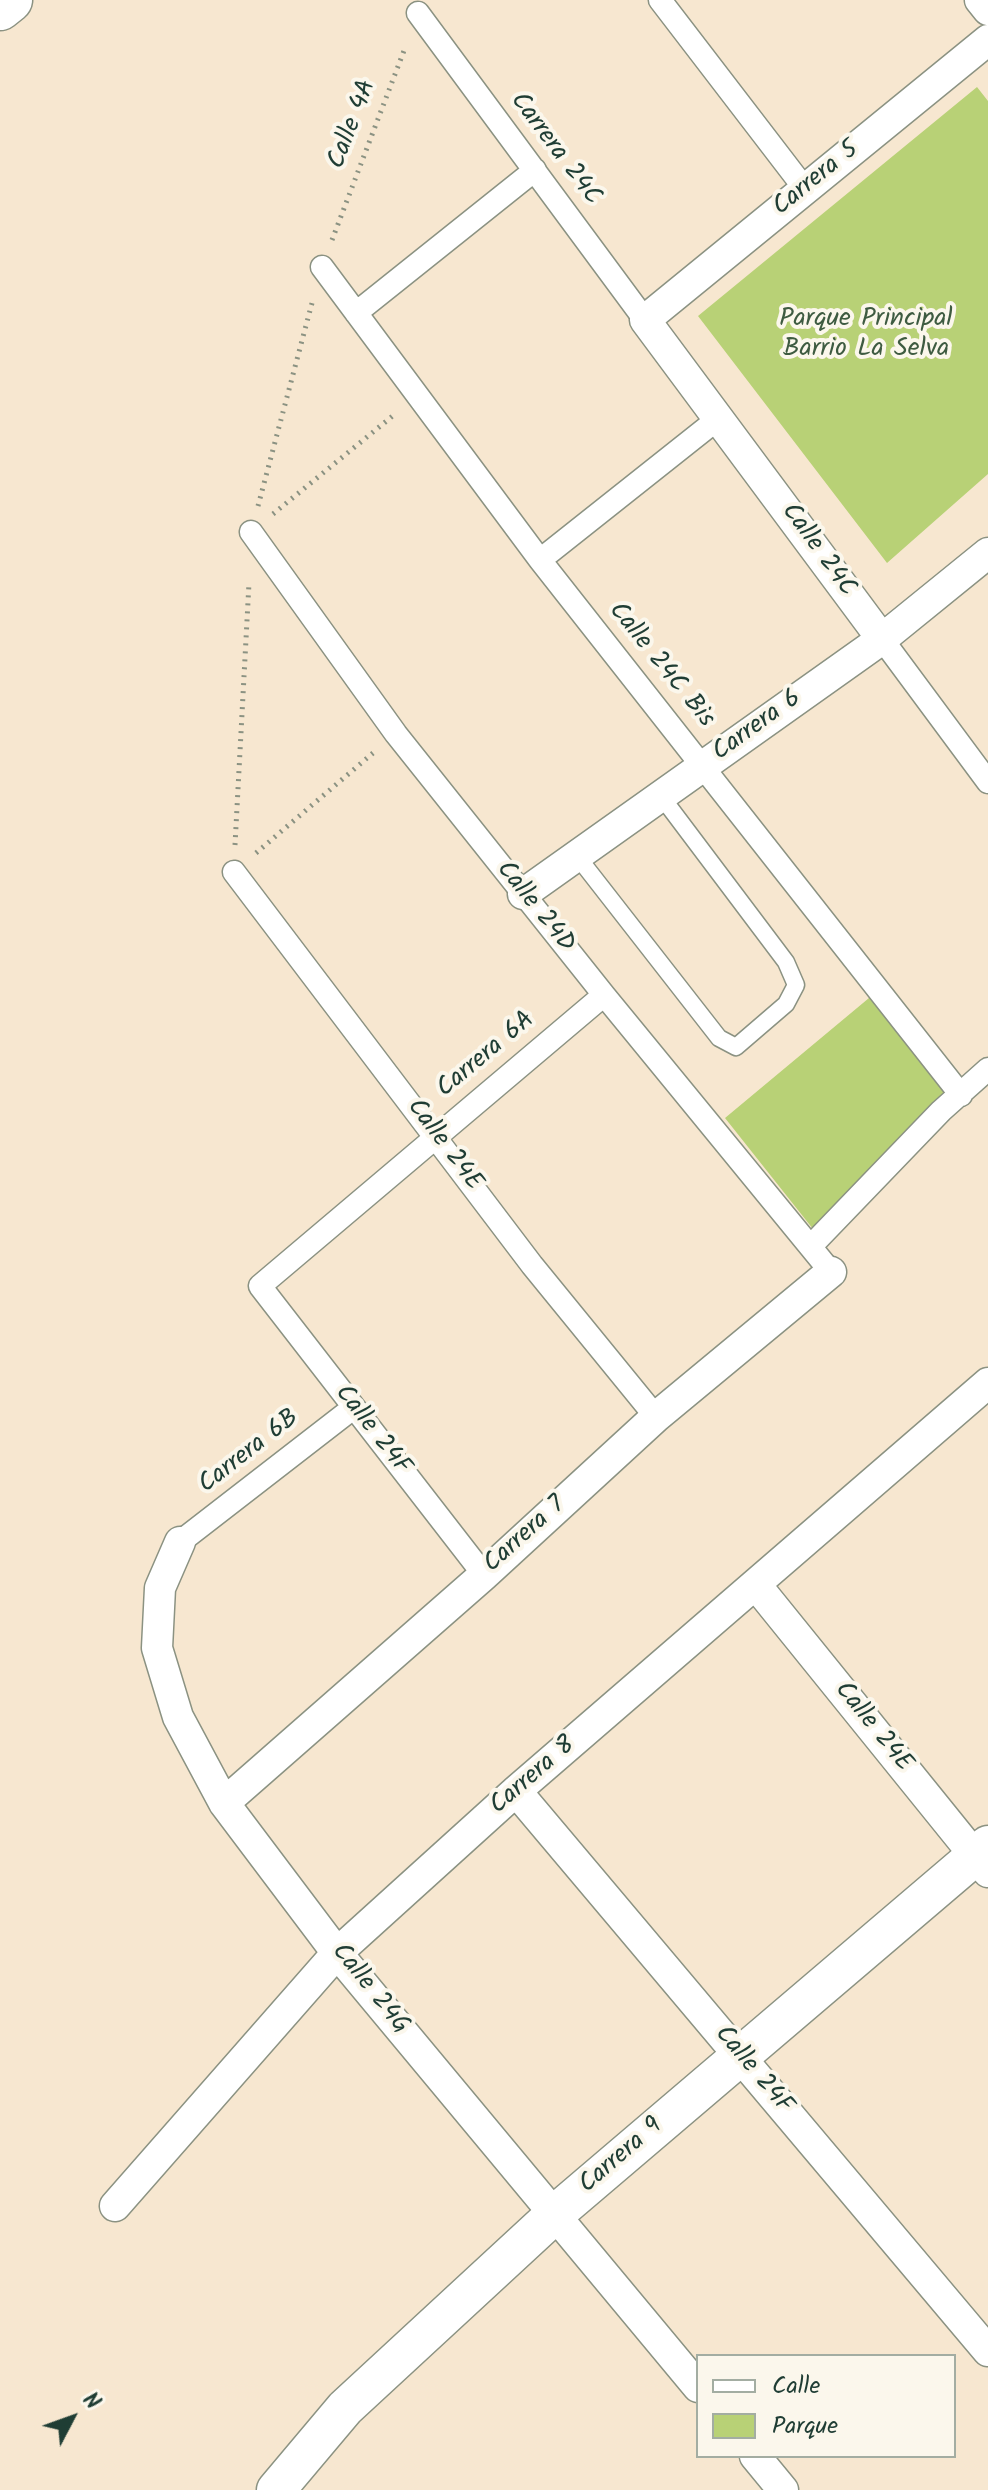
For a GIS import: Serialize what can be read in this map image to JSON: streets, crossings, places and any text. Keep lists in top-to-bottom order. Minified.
{"streets":{"street":["Carrera 24C","Carrera 5","Calle 24C","Calle 24C Bis","Carrera 6","Calle 24D","Carrera 6A","Calle 24E","Calle 24F","Carrera 6B","Carrera 7","Carrera 8","Calle 24G","Carrera 9"],"path":["Calle 4A"]},"crossings":[["Calle 4A","Carrera 24C"],["Calle 4A","Calle 24C Bis"],["Carrera 24C","Carrera 5"],["Carrera 24C","Calle 24C"],["Carrera 5","Calle 24C"],["Calle 24C","Carrera 6"],["Calle 24C Bis","Carrera 6"],["Carrera 6","Calle 24D"],["Calle 24D","Carrera 6A"],["Calle 24D","Carrera 7"],["Carrera 6A","Calle 24E"],["Carrera 6A","Calle 24F"],["Calle 24E","Carrera 7"],["Calle 24E","Carrera 8"],["Calle 24E","Carrera 9"],["Calle 24F","Carrera 6B"],["Calle 24F","Carrera 7"],["Calle 24F","Carrera 8"],["Calle 24F","Carrera 9"],["Carrera 6B","Calle 24G"],["Carrera 7","Calle 24G"],["Carrera 8","Calle 24G"],["Calle 24G","Carrera 9"]],"parks":["Parque Principal Barrio La Selva"],"legend":["Calle","Parque"],"north":"top right"}
